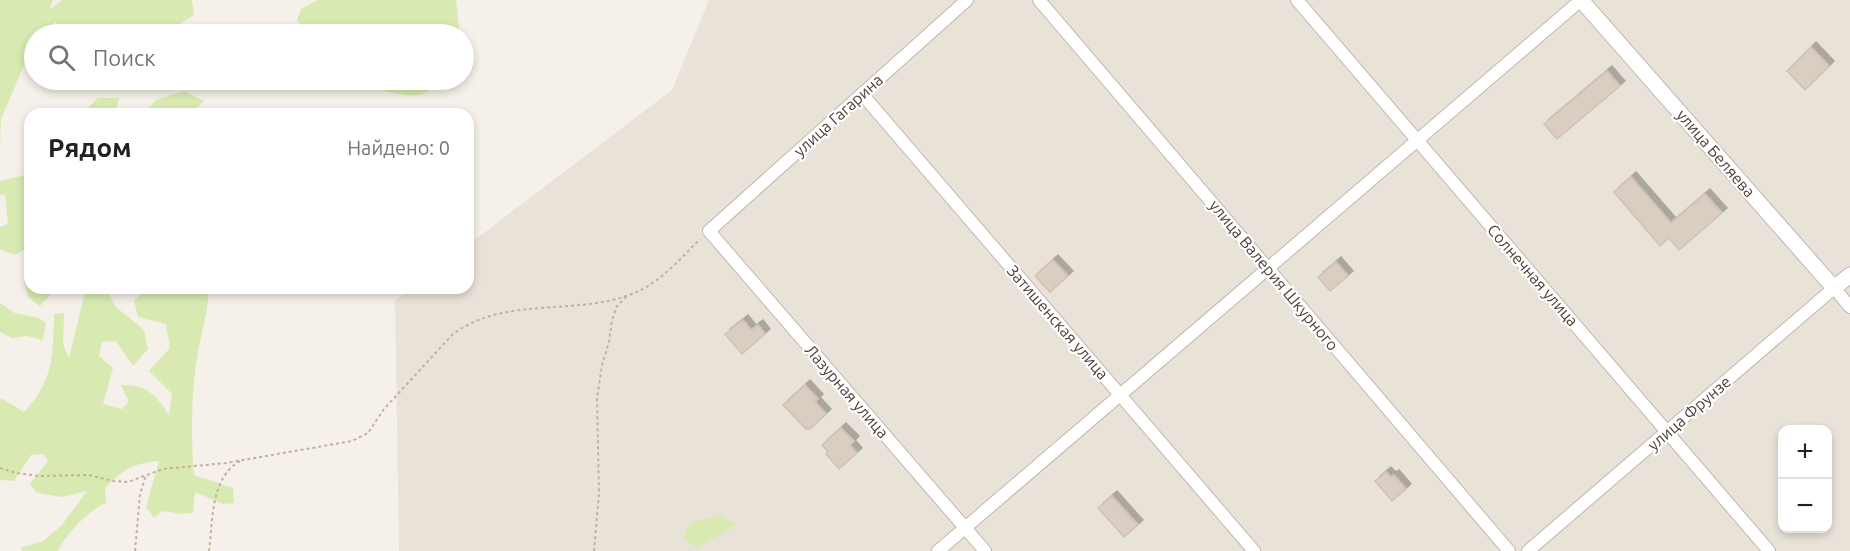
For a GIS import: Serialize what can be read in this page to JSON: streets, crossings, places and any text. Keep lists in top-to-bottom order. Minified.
{"streets":{"street":["улица Гагарина","улица Беляева","улица Валерия Шкурного","Солнечная улица","Затишенская улица","Лазурная улица","улица Фрунзе"]},"crossings":[["улица Гагарина","Затишенская улица"],["улица Гагарина","Лазурная улица"],["улица Беляева","улица Фрунзе"],["Солнечная улица","улица Фрунзе"]],"page":{"search":"Поиск","heading":["Рядом","Найдено: 0"],"map_buttons":["+","−"]}}
